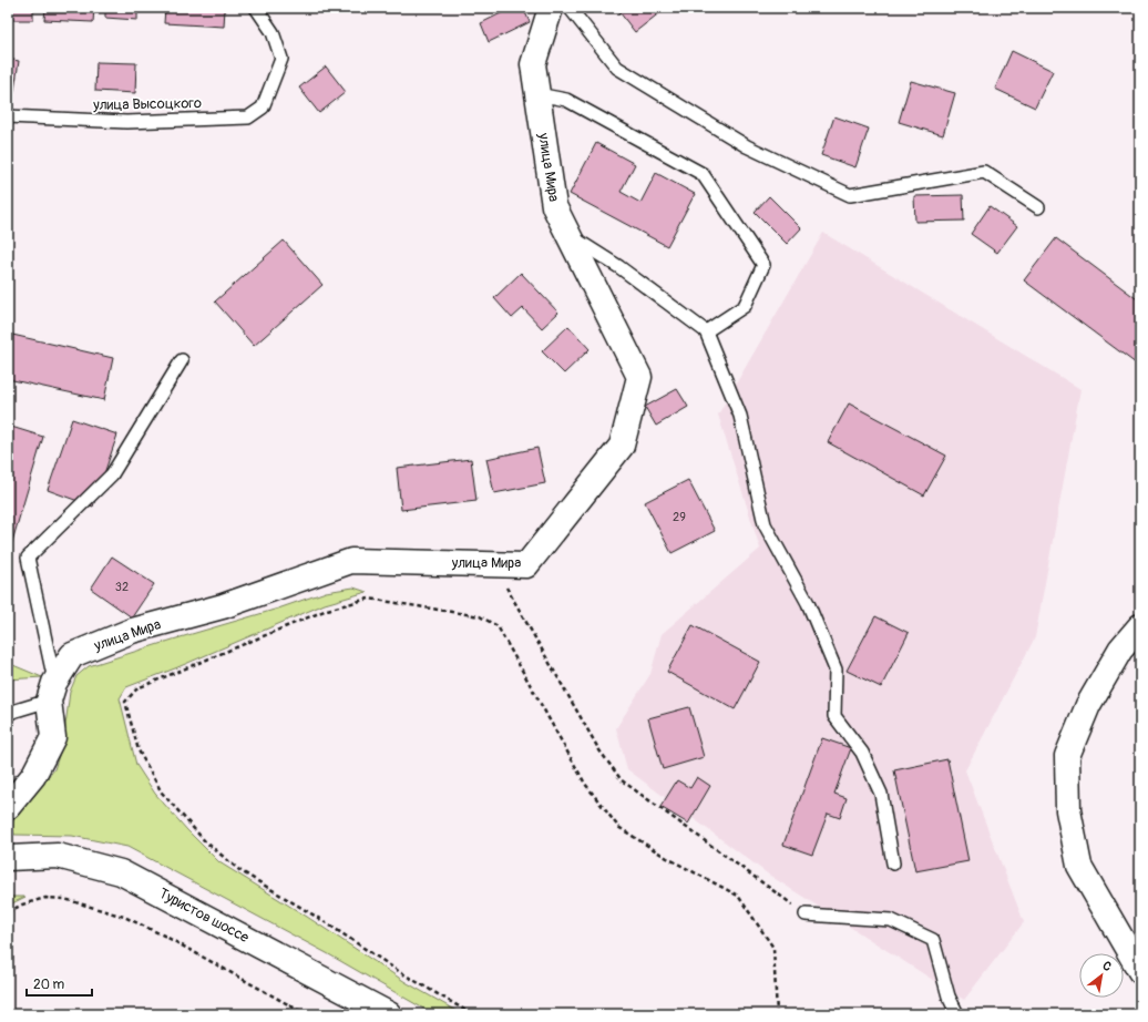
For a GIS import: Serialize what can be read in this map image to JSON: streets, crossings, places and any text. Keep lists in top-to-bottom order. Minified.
{"streets":{"street":["улица Мира","Туристов шоссе"],"lane":["улица Высоцкого"]},"house_numbers":["29","32"],"scale_bar":"20 m","north":"top right"}
